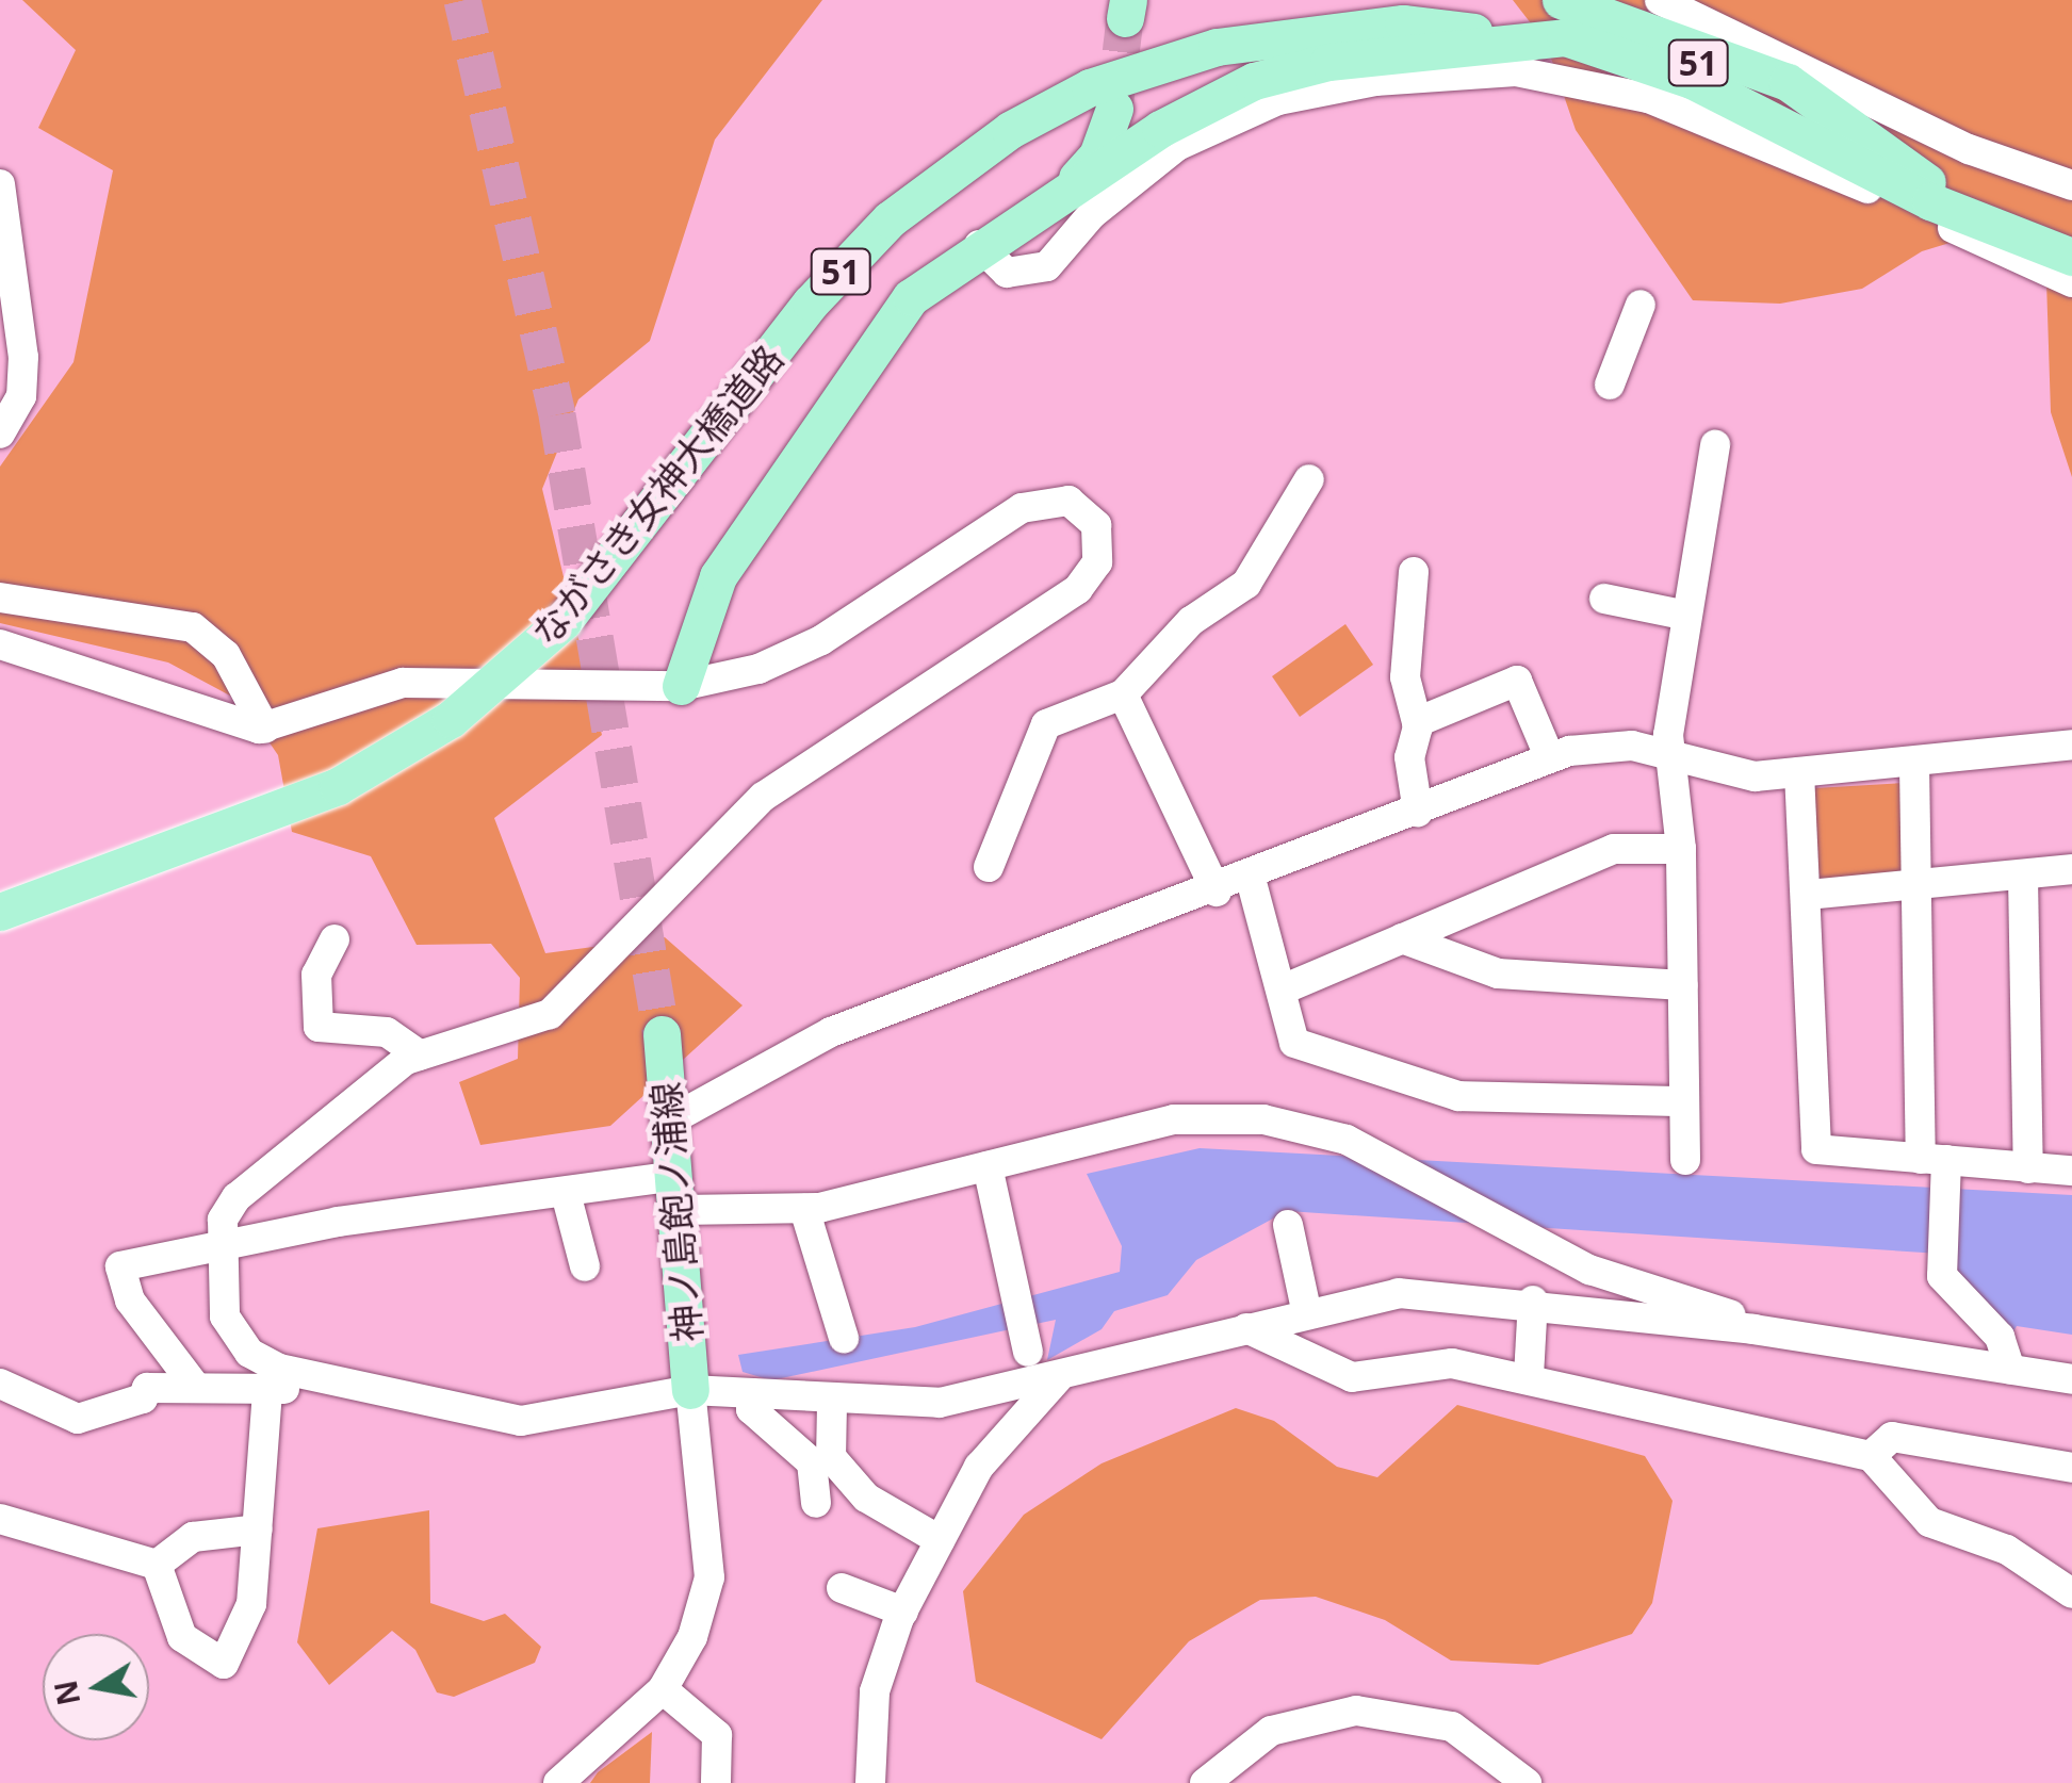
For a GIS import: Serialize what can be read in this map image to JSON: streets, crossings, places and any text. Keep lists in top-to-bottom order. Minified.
{"streets":{"main road":["51","ながさき女神大橋道路","神ノ島飽ノ浦線"]},"crossings":[["51","ながさき女神大橋道路"]],"north":"left"}
